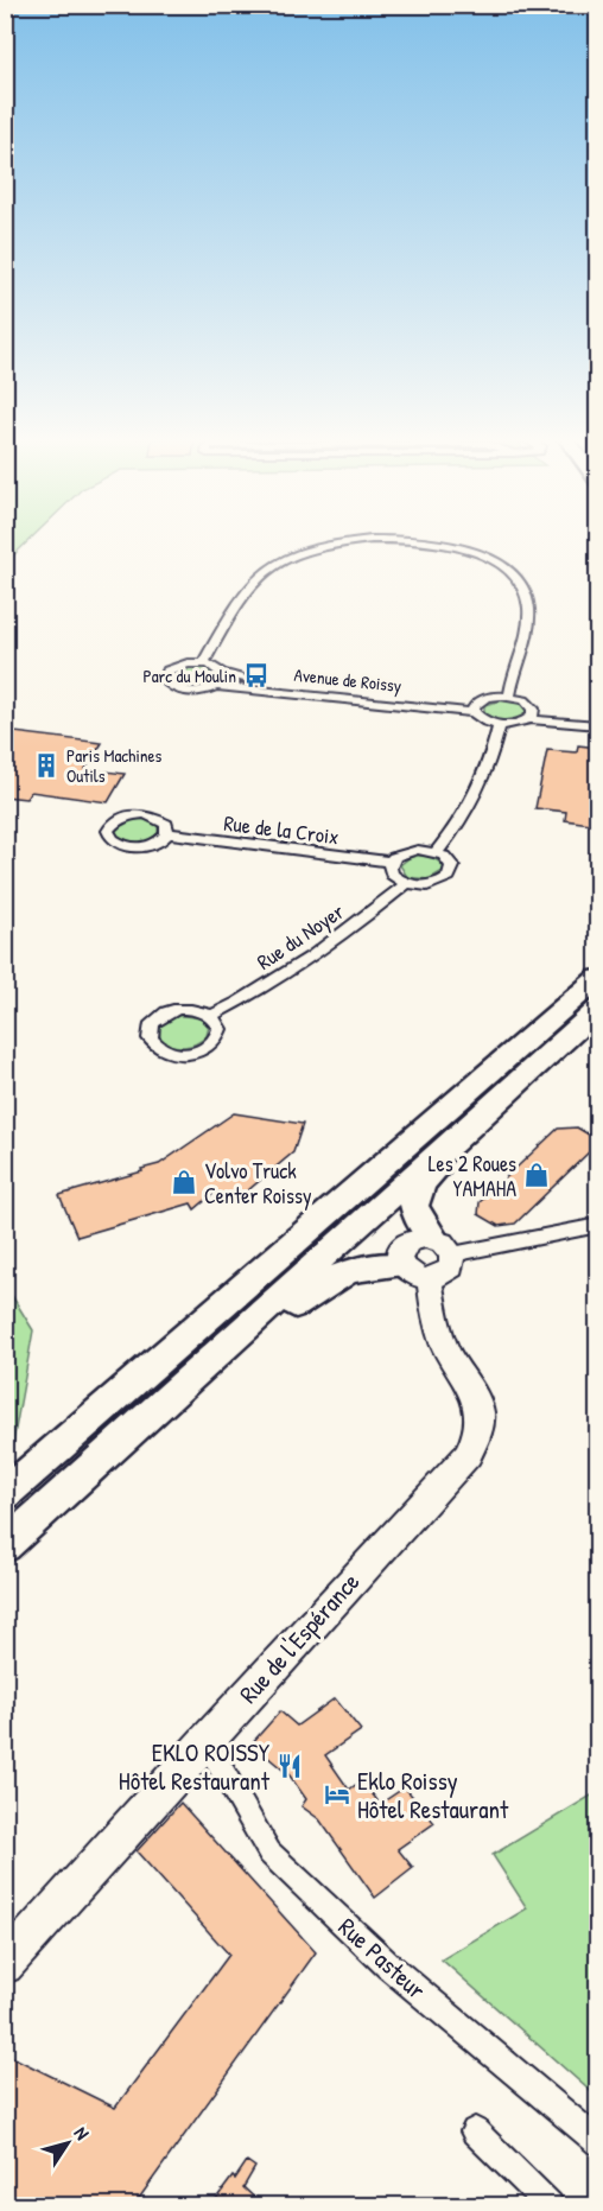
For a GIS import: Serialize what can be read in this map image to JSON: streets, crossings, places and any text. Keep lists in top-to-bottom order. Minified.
{"streets":{"main road":["Rue de l'Espérance"],"street":["Avenue de Roissy","Rue de la Croix","Rue du Noyer","Rue Pasteur"]},"crossings":[["Rue de l'Espérance","Rue Pasteur"]],"places":{"bus stop":["Parc du Moulin"],"building":["Paris Machines Outils"],"shop":["Les 2 Roues YAMAHA","Volvo Truck Center Roissy"],"restaurant":["EKLO ROISSY Hôtel Restaurant"],"hotel":["Eklo Roissy Hôtel Restaurant"]},"north":"top right"}
